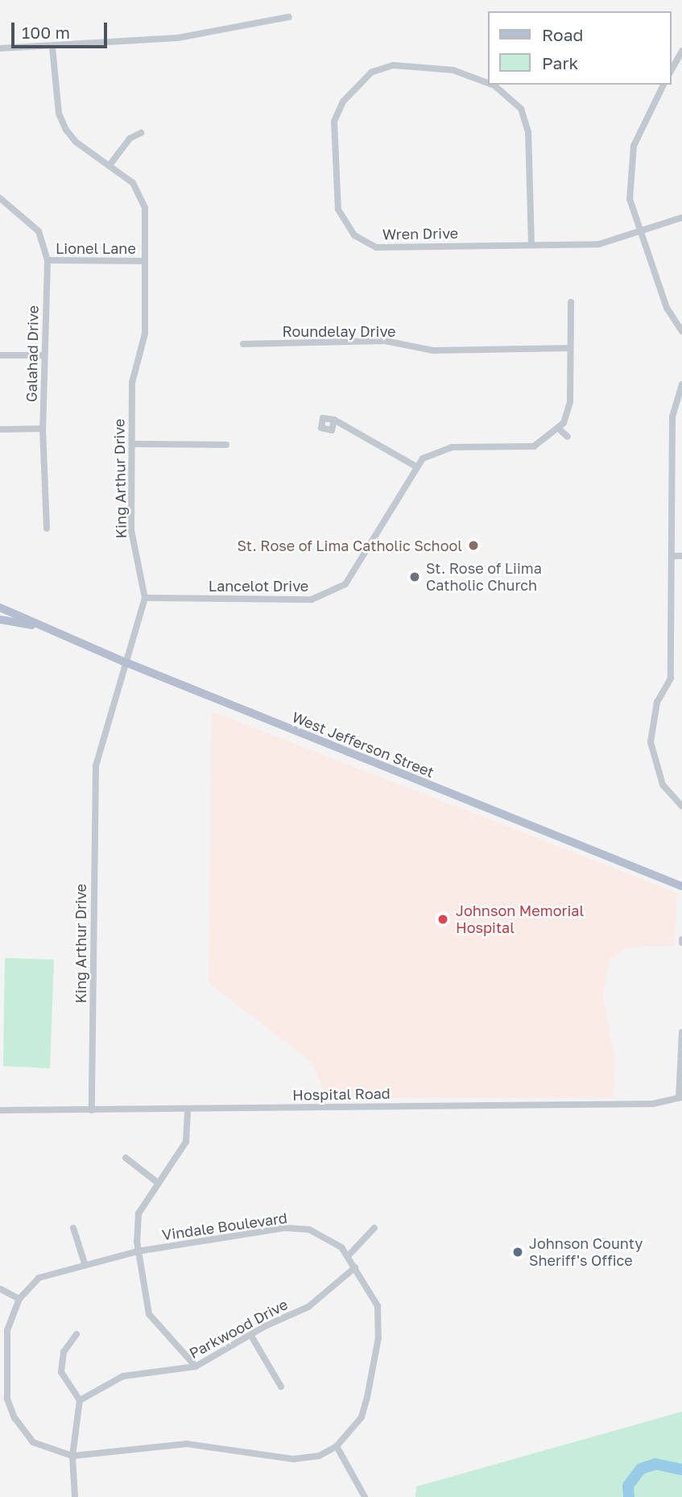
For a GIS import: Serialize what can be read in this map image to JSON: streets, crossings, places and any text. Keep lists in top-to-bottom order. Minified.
{"streets":{"main road":["West Jefferson Street"],"street":["Wren Drive","Lionel Lane","Roundelay Drive","Galahad Drive","King Arthur Drive","Lancelot Drive","Hospital Road","Vindale Boulevard","Parkwood Drive"]},"crossings":[["Lionel Lane","Galahad Drive"],["Lionel Lane","King Arthur Drive"],["King Arthur Drive","Lancelot Drive"],["King Arthur Drive","West Jefferson Street"],["King Arthur Drive","Hospital Road"],["Vindale Boulevard","Parkwood Drive"]],"places":["St. Rose of Lima Catholic School","St. Rose of Liima Catholic Church","Johnson Memorial Hospital","Johnson County Sheriff's Office"],"legend":["Road","Park"],"scale_bar":"100 m"}
